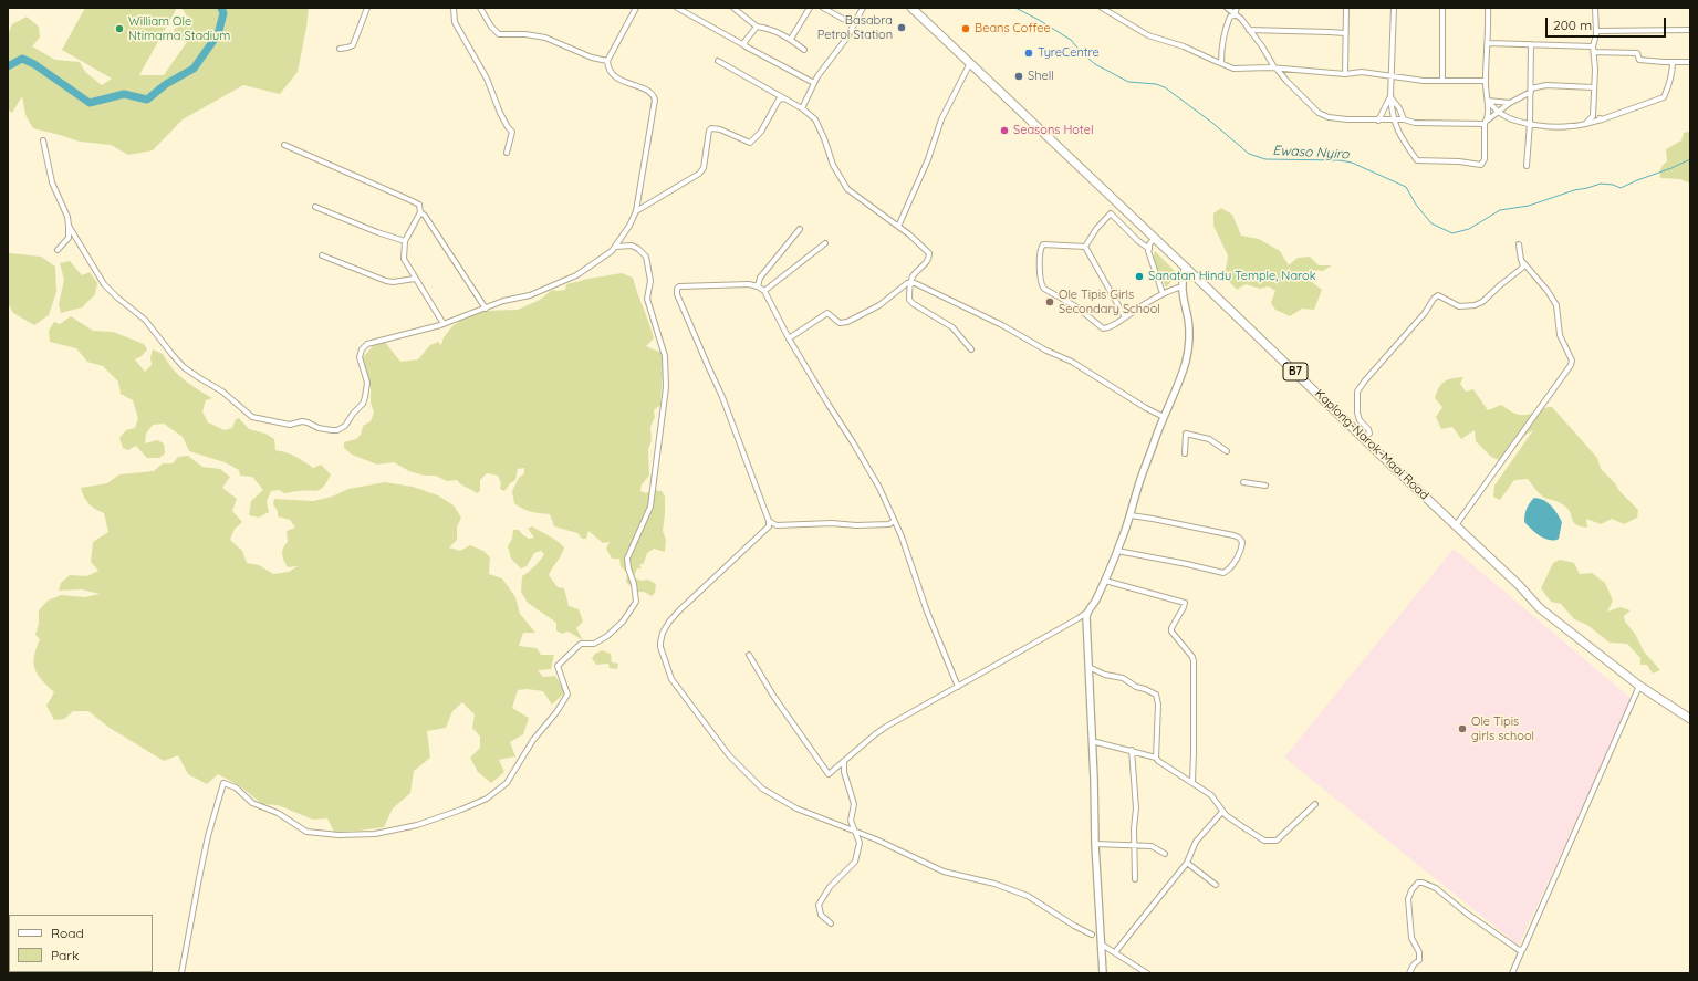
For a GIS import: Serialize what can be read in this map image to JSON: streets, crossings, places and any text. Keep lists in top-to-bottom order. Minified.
{"streets":{"highway":["B7","Kaplong-Narok-Maai Road"]},"water":["Ewaso Nyiro"],"places":["Basabra Petrol Station","William Ole Ntimama Stadium","Beans Coffee","TyreCentre","Shell","Seasons Hotel","Sanatan Hindu Temple, Narok","Ole Tipis Girls Secondary School","Ole Tipis girls school"],"legend":["Road","Park"],"scale_bar":"200 m"}
